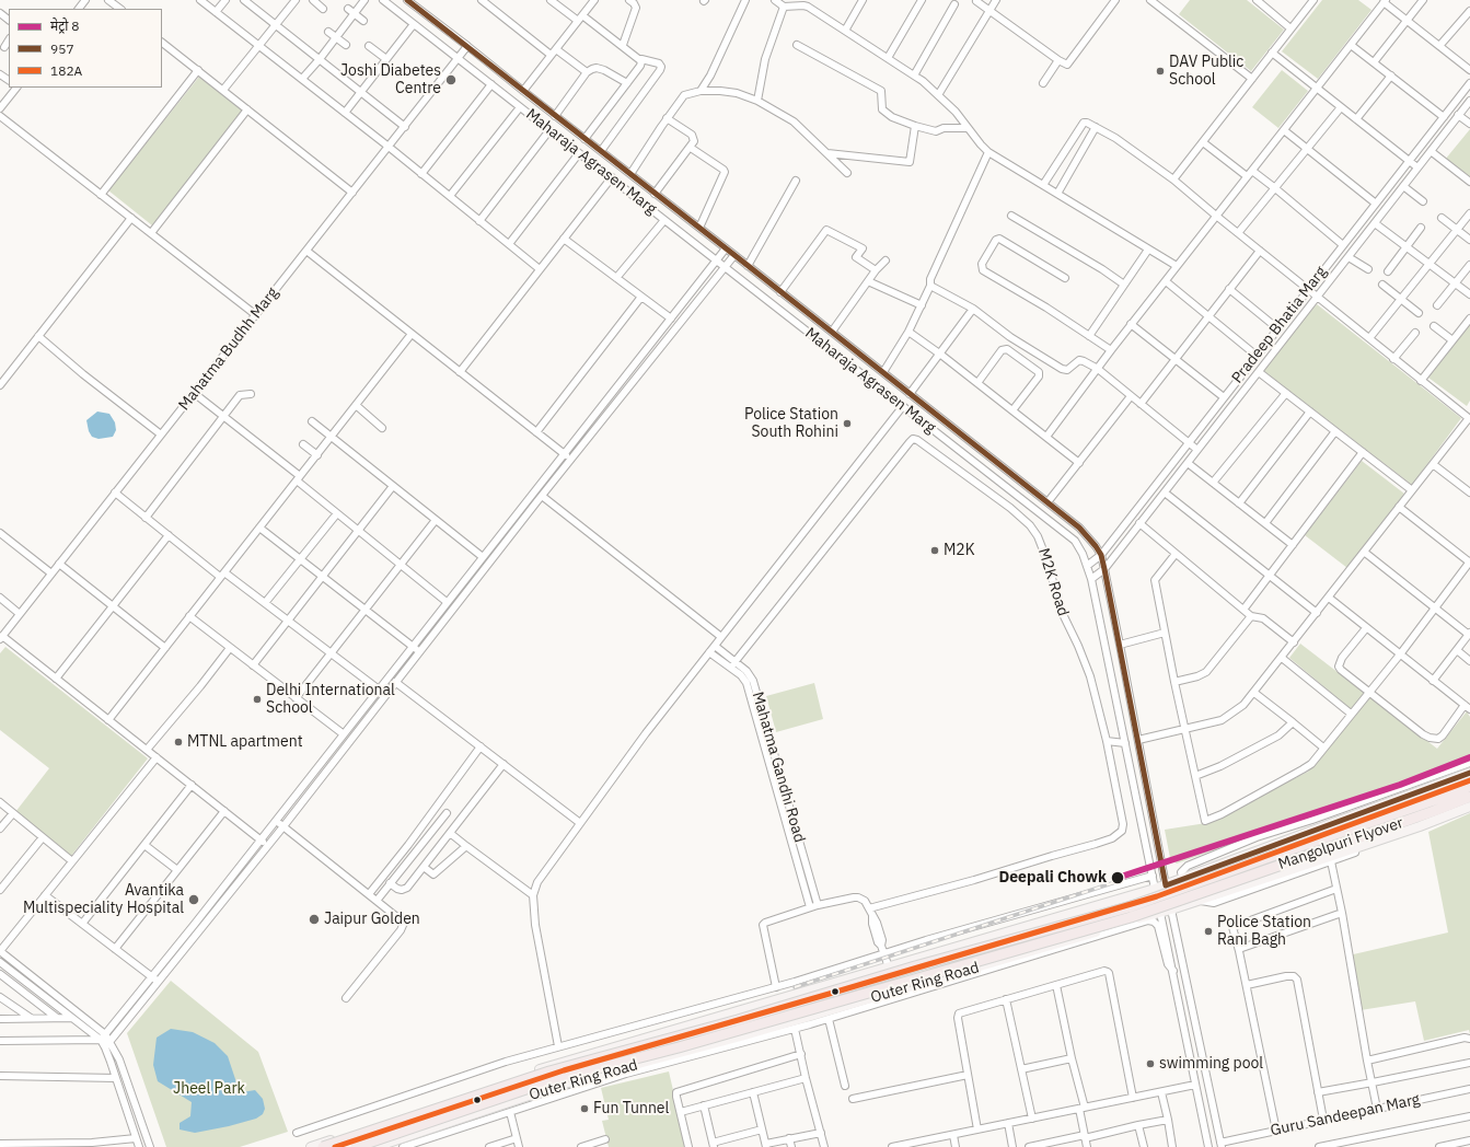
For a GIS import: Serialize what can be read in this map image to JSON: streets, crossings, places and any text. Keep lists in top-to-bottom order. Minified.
{"streets":{"highway":["Mangolpuri Flyover"],"main road":["Outer Ring Road"],"street":["Maharaja Agrasen Marg","Pradeep Bhatia Marg","Mahatma Budhh Marg","M2K Road","Mahatma Gandhi Road","Guru Sandeepan Marg"]},"crossings":[["Maharaja Agrasen Marg","Pradeep Bhatia Marg"],["Maharaja Agrasen Marg","Mahatma Budhh Marg"],["Maharaja Agrasen Marg","Outer Ring Road"],["M2K Road","Mahatma Gandhi Road"]],"parks":["Jheel Park"],"places":["DAV Public School","Joshi Diabetes Centre","Police Station South Rohini","M2K","Delhi International School","MTNL apartment","Deepali Chowk","Avantika Multispeciality Hospital","Jaipur Golden","Police Station Rani Bagh","swimming pool","Fun Tunnel"],"lines":["transit line 957","metro line 8","transit line 182A"],"legend":["मेट्रो 8","957","182A"]}
